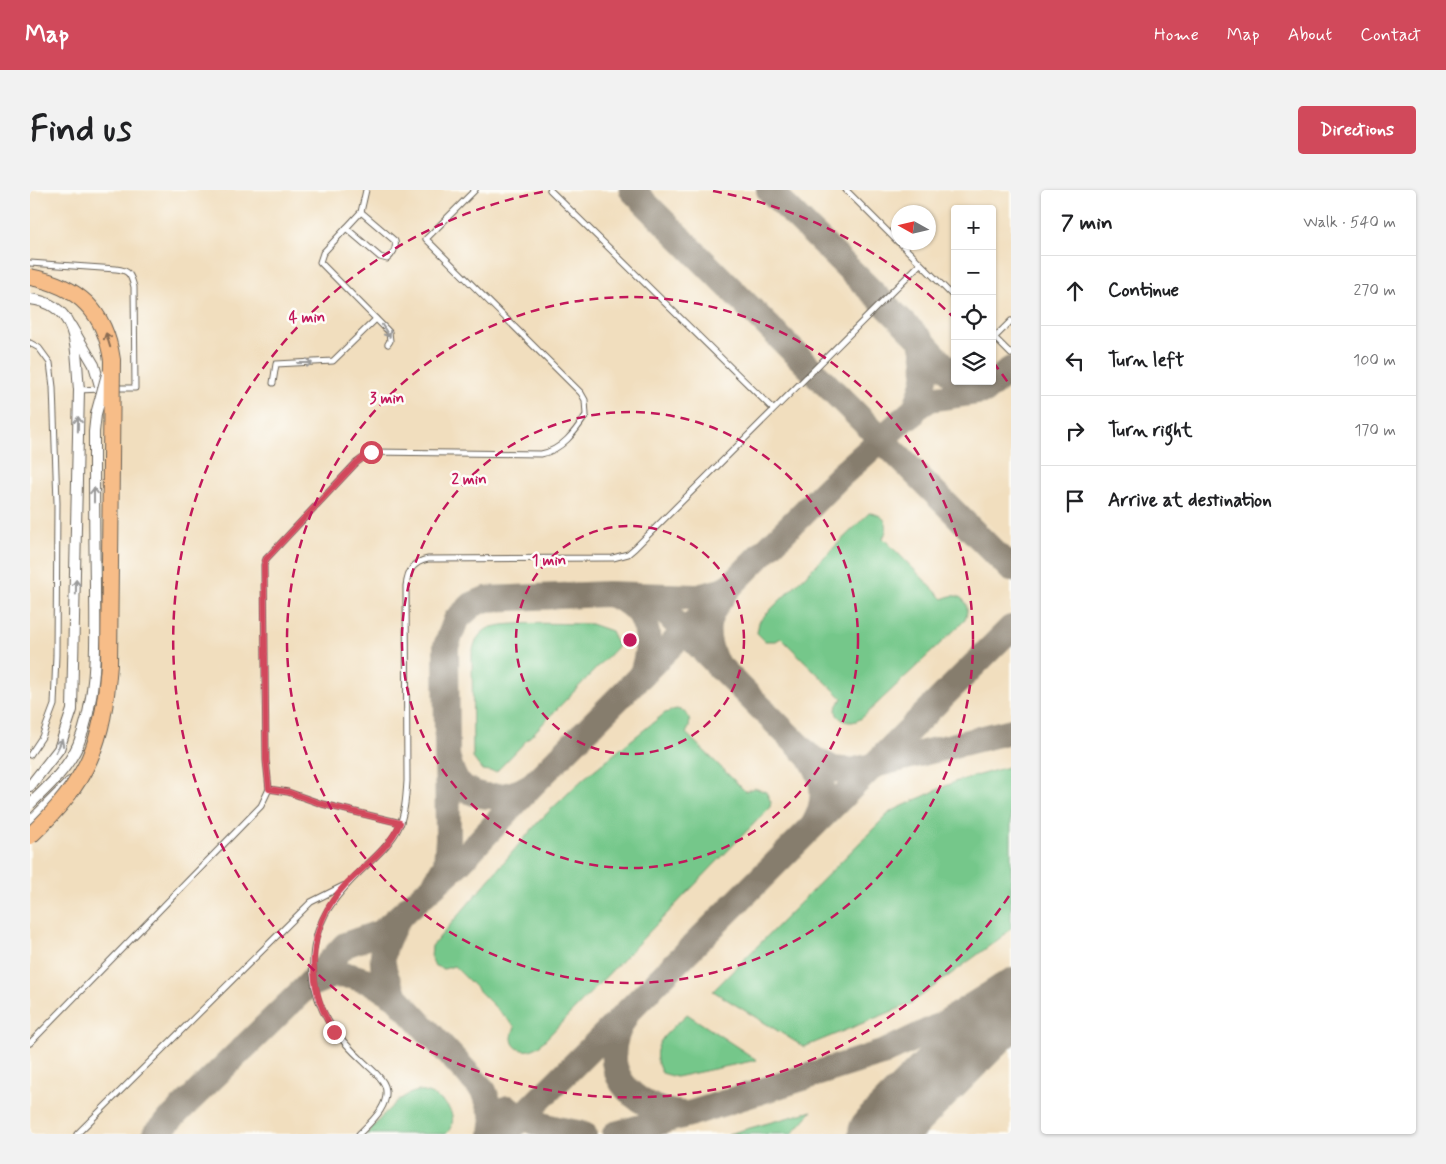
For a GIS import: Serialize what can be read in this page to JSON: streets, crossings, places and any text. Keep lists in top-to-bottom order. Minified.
{"north":"left","page":{"header":"Map","nav":["Home","Map","About","Contact"],"buttons":"Directions","title":"Find us","heading":["7 min","Walk · 540 m"],"map_buttons":["+","−"],"list":[["Continue","270 m"],["Turn left","100 m"],["Turn right","170 m"],"Arrive at destination"]},"rings":["4 min","3 min","2 min","1 min"]}
